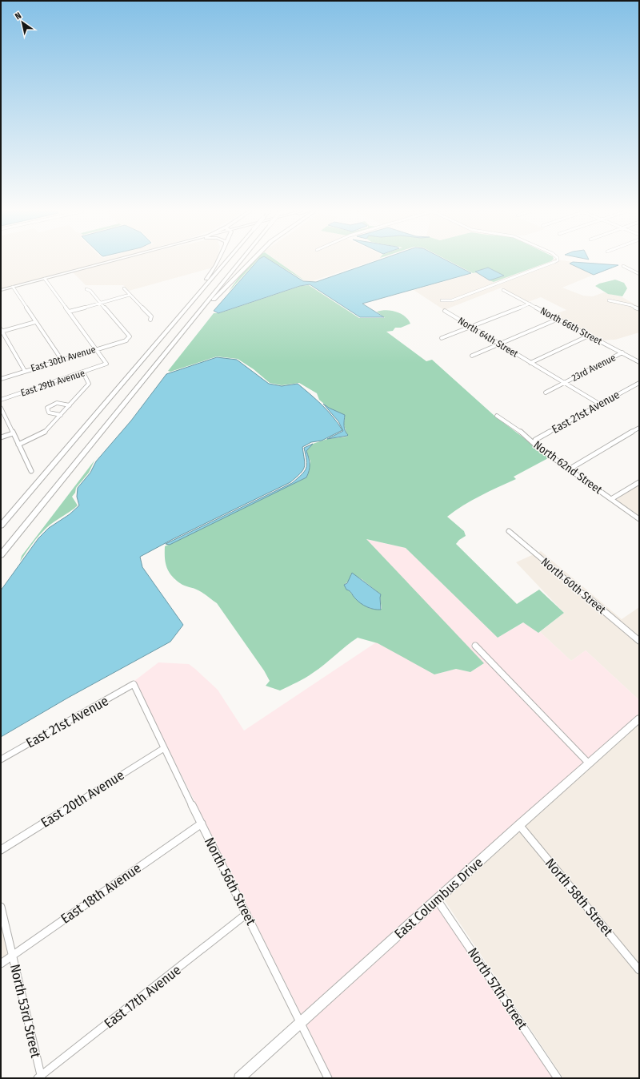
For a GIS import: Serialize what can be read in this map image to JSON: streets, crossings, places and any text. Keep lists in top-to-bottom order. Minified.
{"streets":{"main road":["East Columbus Drive"],"street":["North 66th Street","North 64th Street","East 30th Avenue","23rd Avenue","East 29th Avenue","East 21st Avenue","North 62nd Street","North 60th Street","East 20th Avenue","North 56th Street","East 18th Avenue","North 58th Street","North 57th Street","East 17th Avenue","North 53rd Street"]},"crossings":[["North 66th Street","23rd Avenue"],["North 64th Street","23rd Avenue"],["North 64th Street","East 21st Avenue"],["East 30th Avenue","East 29th Avenue"],["East 21st Avenue","North 62nd Street"],["East 21st Avenue","North 56th Street"],["East 20th Avenue","North 56th Street"],["North 56th Street","East 18th Avenue"],["North 56th Street","East Columbus Drive"],["North 56th Street","East 17th Avenue"],["East 18th Avenue","North 53rd Street"],["North 58th Street","East Columbus Drive"],["East Columbus Drive","North 57th Street"],["East 17th Avenue","North 53rd Street"]],"north":"top left"}
